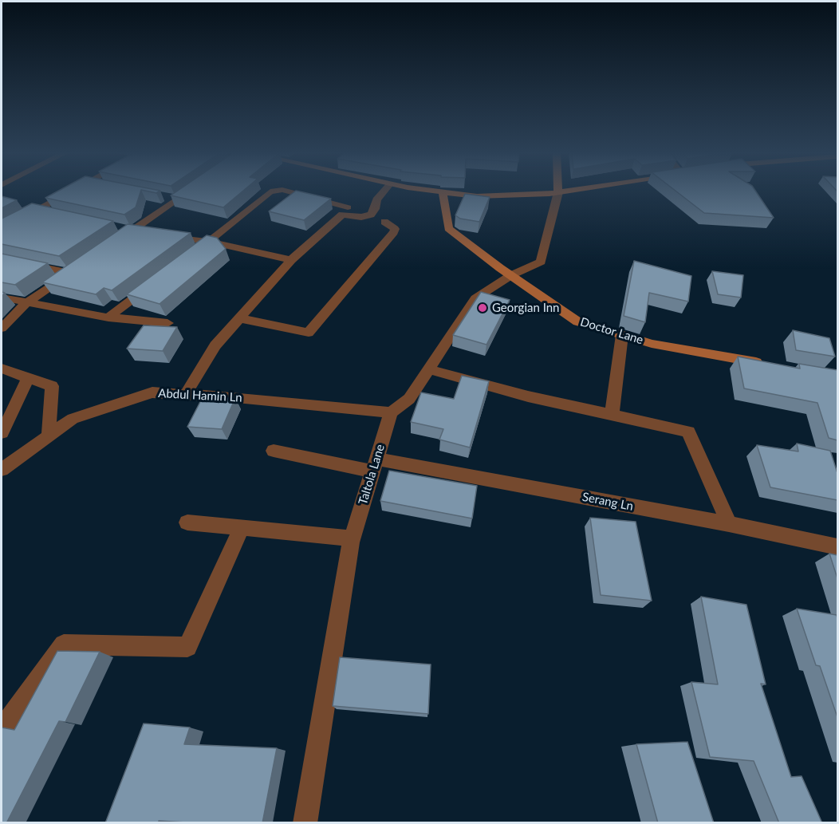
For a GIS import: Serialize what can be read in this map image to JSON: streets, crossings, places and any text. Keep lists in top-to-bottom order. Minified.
{"streets":{"main road":["Doctor Lane"],"street":["Abdul Hamin Ln","Taltola Lane","Serang Ln"]},"crossings":[["Abdul Hamin Ln","Taltola Lane"],["Taltola Lane","Serang Ln"]],"places":["Georgian Inn"]}
